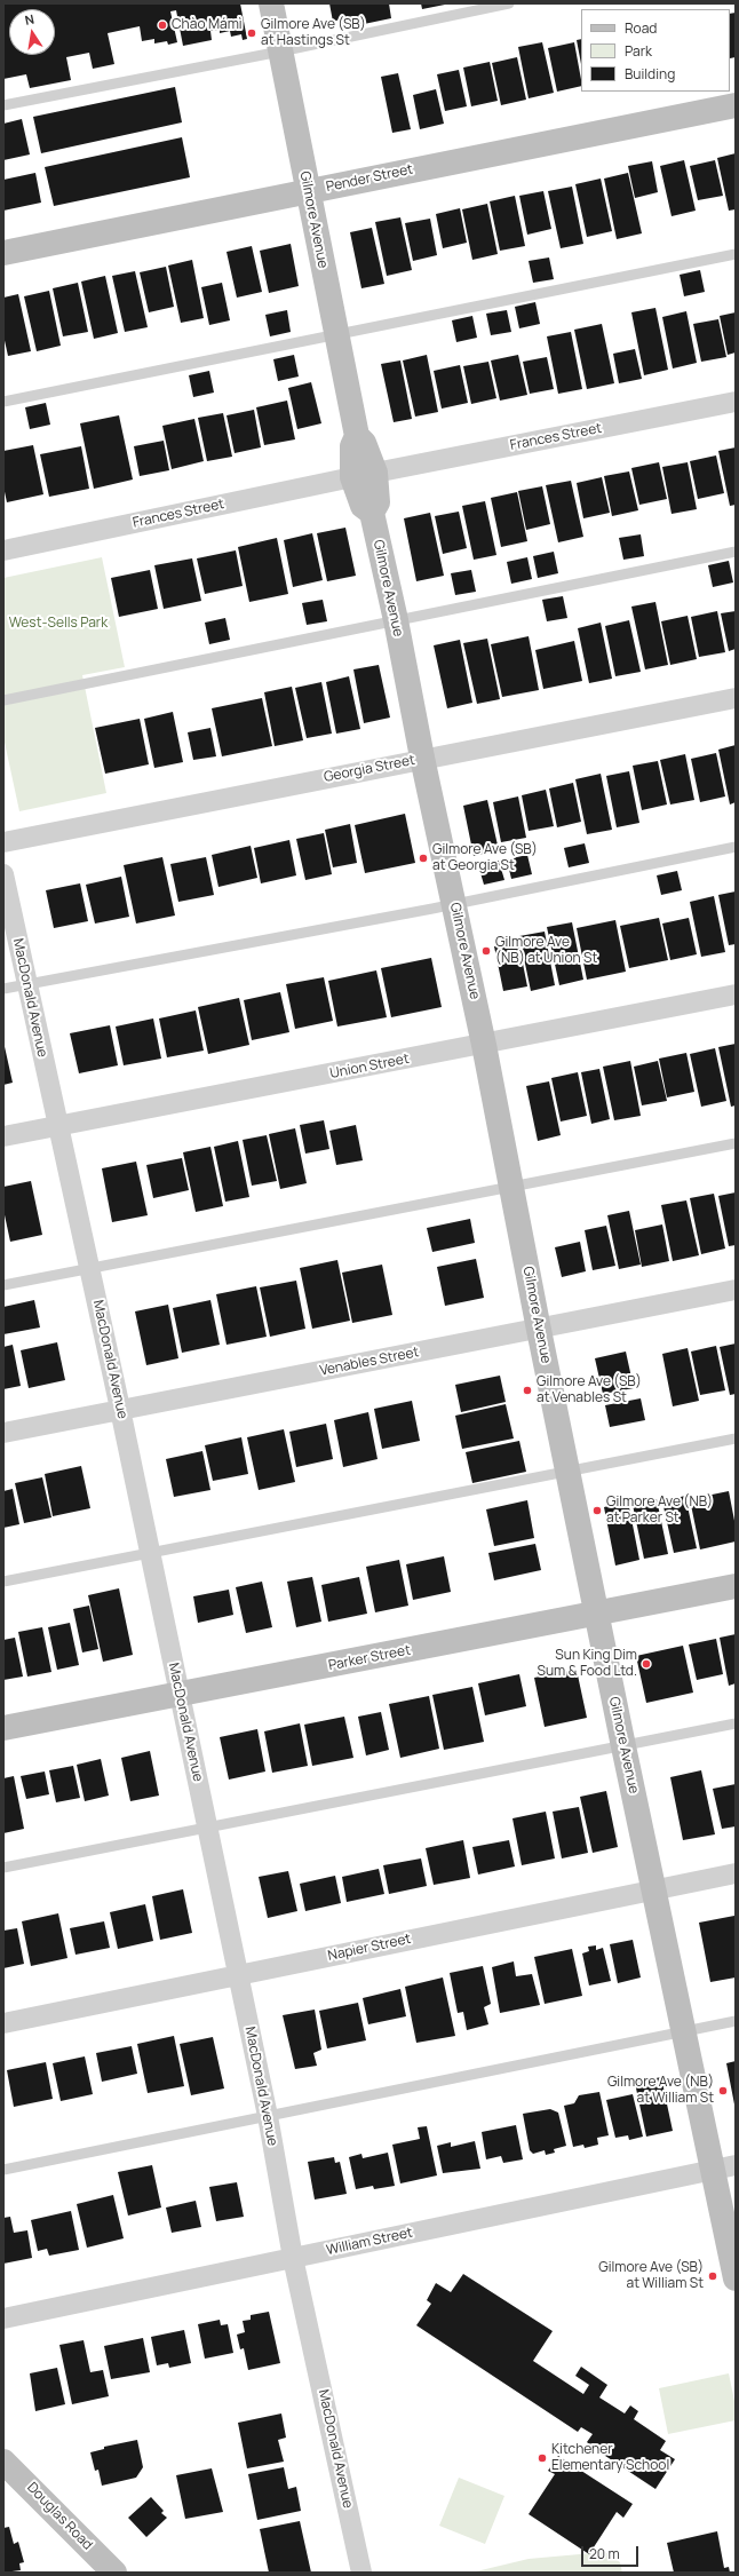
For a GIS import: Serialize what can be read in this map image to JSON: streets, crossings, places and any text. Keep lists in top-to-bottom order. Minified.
{"streets":{"street":["Pender Street","Gilmore Avenue","Frances Street","Georgia Street","MacDonald Avenue","Union Street","Venables Street","Parker Street","Napier Street","William Street","Douglas Road"]},"crossings":[["Pender Street","Gilmore Avenue"],["Gilmore Avenue","Frances Street"],["Gilmore Avenue","Georgia Street"],["Gilmore Avenue","Union Street"],["Gilmore Avenue","Venables Street"],["Gilmore Avenue","Parker Street"],["Gilmore Avenue","Napier Street"],["Gilmore Avenue","William Street"],["MacDonald Avenue","Union Street"],["MacDonald Avenue","Venables Street"],["MacDonald Avenue","Parker Street"],["MacDonald Avenue","Napier Street"],["MacDonald Avenue","William Street"]],"parks":["West-Sells Park"],"places":["Chào Mámì","Gilmore Ave (SB) at Hastings St","Gilmore Ave (SB) at Georgia St","Gilmore Ave (NB) at Union St","Gilmore Ave (SB) at Venables St","Gilmore Ave (NB) at Parker St","Sun King Dim Sum & Food Ltd.","Gilmore Ave (NB) at William St","Gilmore Ave (SB) at William St","Kitchener Elementary School"],"legend":["Road","Park","Building"],"scale_bar":"20 m","north":"top"}
